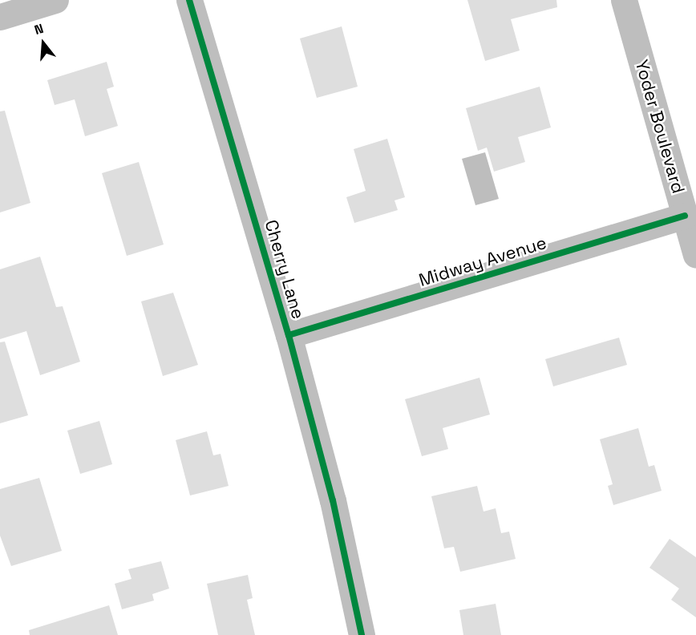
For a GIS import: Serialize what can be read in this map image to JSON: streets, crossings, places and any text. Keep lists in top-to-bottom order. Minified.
{"streets":{"street":["Yoder Boulevard","Midway Avenue","Cherry Lane"]},"crossings":[["Yoder Boulevard","Midway Avenue"],["Midway Avenue","Cherry Lane"]],"north":"top"}
